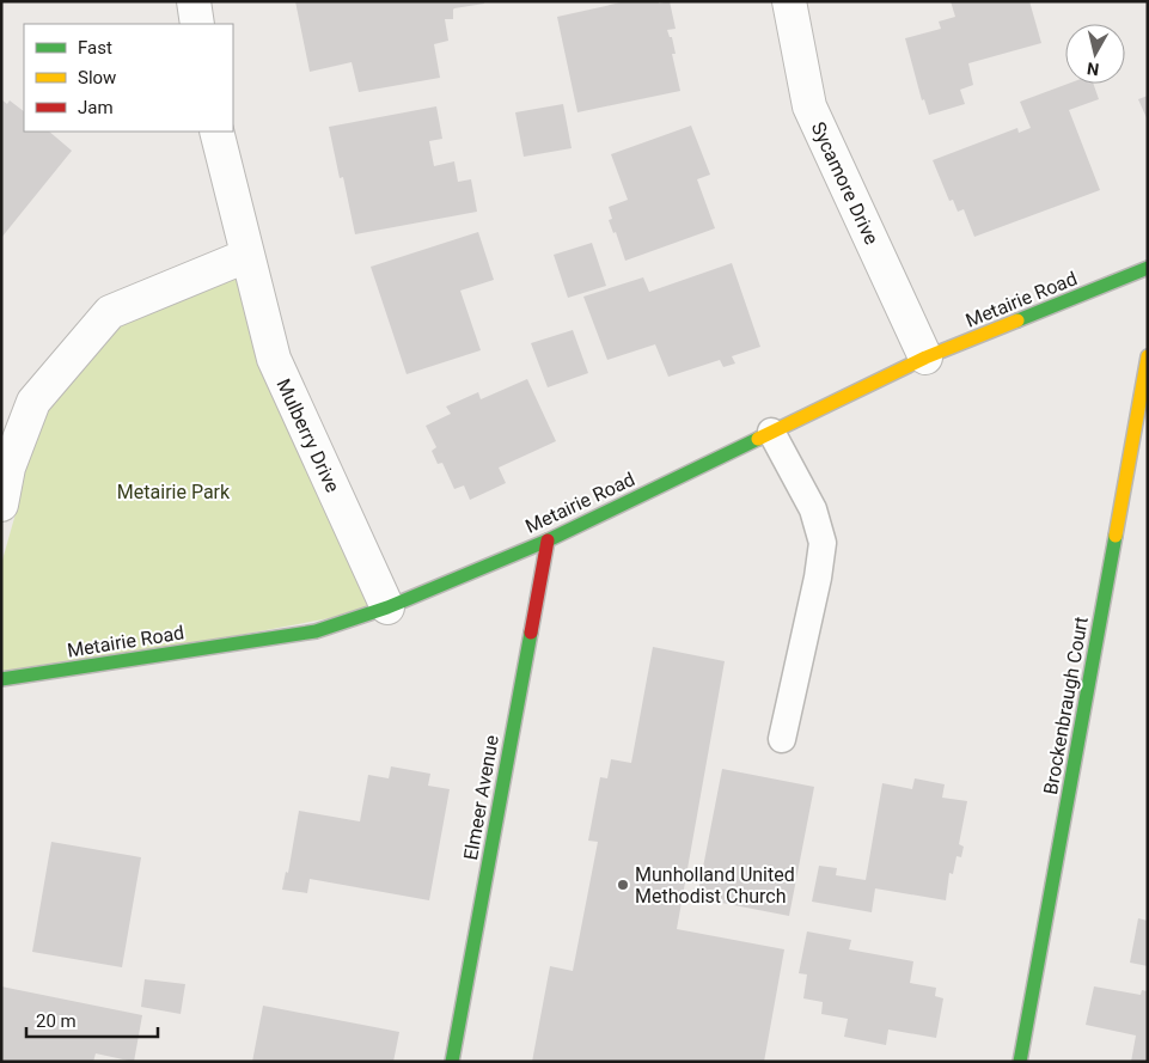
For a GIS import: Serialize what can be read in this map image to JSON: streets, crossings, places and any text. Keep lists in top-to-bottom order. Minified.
{"streets":{"main road":["Metairie Road","Brockenbraugh Court","Elmeer Avenue"],"street":["Sycamore Drive","Mulberry Drive"]},"crossings":[["Sycamore Drive","Metairie Road"],["Metairie Road","Mulberry Drive"],["Metairie Road","Elmeer Avenue"]],"parks":["Metairie Park"],"places":["Munholland United Methodist Church"],"legend":["Fast","Slow","Jam"],"scale_bar":"20 m","north":"bottom"}
